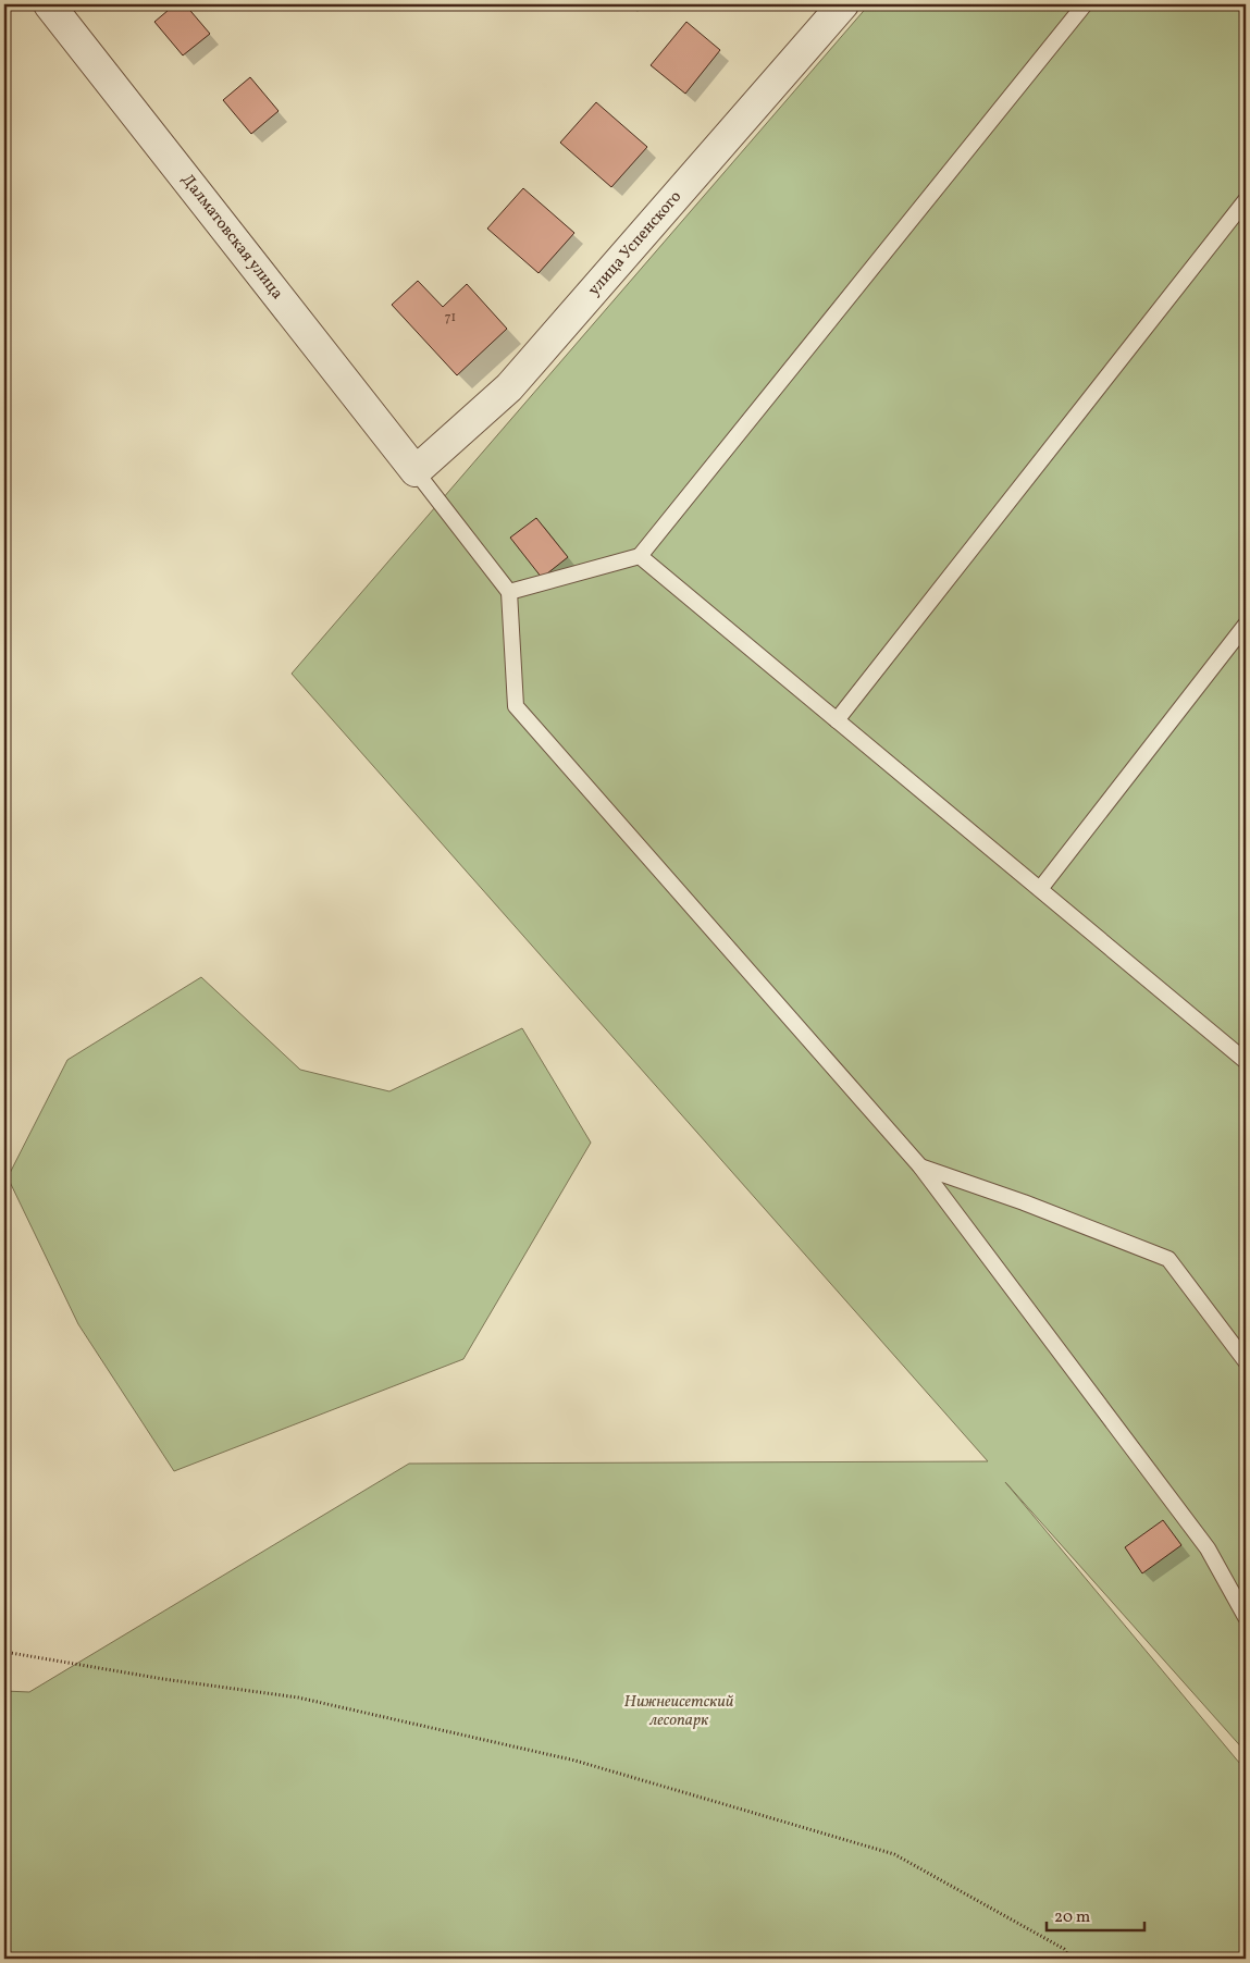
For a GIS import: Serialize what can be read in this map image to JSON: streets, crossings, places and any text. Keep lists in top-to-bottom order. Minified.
{"streets":{"street":["Далматовская улица","улица Успенского"]},"crossings":[["Далматовская улица","улица Успенского"]],"parks":["Нижнеисетский лесопарк"],"house_numbers":["71"],"scale_bar":"20 m"}
